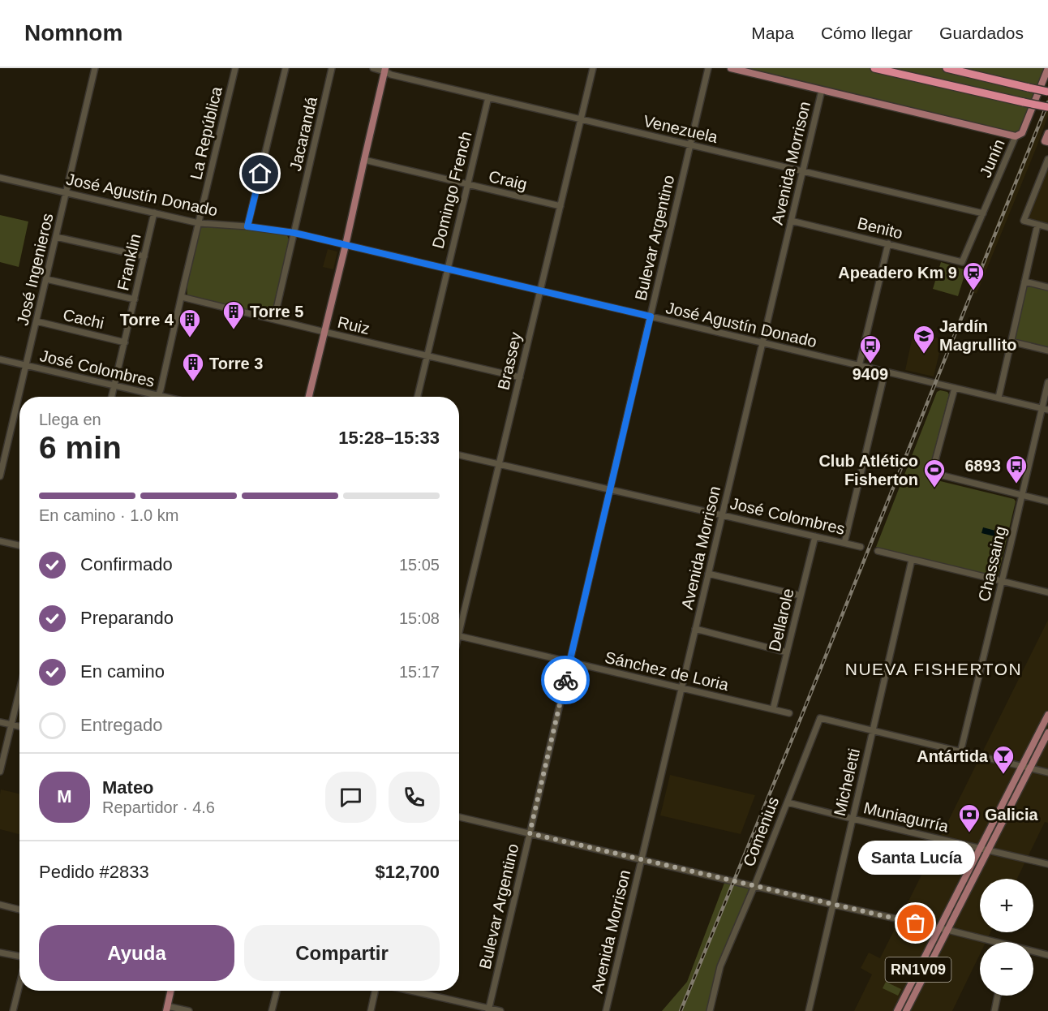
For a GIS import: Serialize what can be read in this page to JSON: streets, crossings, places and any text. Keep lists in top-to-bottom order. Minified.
{"streets":{"main road":["Junín","RN1V09"],"street":["Venezuela","La República","Jacarandá","Avenida Morrison","Craig","Domingo French","José Agustín Donado","Benito","Bulevar Argentino","Franklin","José Ingenieros","Cachi","Ruiz","Brassey","José Colombres","Chassaing","Dellarole","Sánchez de Loria","Micheletti","Muniagurría","Comenius"]},"crossings":[["Venezuela","Junín"],["Venezuela","Avenida Morrison"],["Venezuela","Domingo French"],["Venezuela","Bulevar Argentino"],["Venezuela","Brassey"],["La República","José Agustín Donado"],["La República","Ruiz"],["La República","José Colombres"],["Jacarandá","José Agustín Donado"],["Jacarandá","Ruiz"],["Junín","Benito"],["Avenida Morrison","José Agustín Donado"],["Avenida Morrison","Benito"],["Avenida Morrison","José Colombres"],["Avenida Morrison","Sánchez de Loria"],["Craig","Domingo French"],["Craig","Brassey"],["Domingo French","José Agustín Donado"],["Domingo French","Ruiz"],["José Agustín Donado","Bulevar Argentino"],["José Agustín Donado","Franklin"],["José Agustín Donado","José Ingenieros"],["José Agustín Donado","Brassey"],["José Agustín Donado","Chassaing"],["Bulevar Argentino","José Colombres"],["Bulevar Argentino","Sánchez de Loria"],["Franklin","Cachi"],["Franklin","José Colombres"],["José Ingenieros","Cachi"],["José Ingenieros","José Colombres"],["Ruiz","Brassey"],["Brassey","José Colombres"],["José Colombres","Dellarole"],["Dellarole","Sánchez de Loria"],["Micheletti","Muniagurría"],["Micheletti","Comenius"],["Muniagurría","Comenius"],["Muniagurría","RN1V09"]],"districts":["NUEVA FISHERTON"],"places":{"station":["Apeadero Km 9"],"building":["Torre 5","Torre 4","Torre 3"],"school or university":["Jardín Magrullito"],"bus stop":["9409","6893"],"sports":["Club Atlético Fisherton"],"bar":["Antártida"],"bank":["Galicia"],"other":["Santa Lucía"]},"page":{"header":"Nomnom","nav":["Mapa","Cómo llegar","Guardados"],"heading":["6 min","Llega en","15:28–15:33"],"panel":["Mateo","Repartidor · 4.6","Pedido #2833","$12,700"],"bar":"En camino · 1.0 km","list":[["Confirmado","15:05"],["Preparando","15:08"],["En camino","15:17"],"Entregado"],"round":"M","bubble":"Santa Lucía","map_buttons":["+","−"],"buttons":["Ayuda","Compartir"]}}
